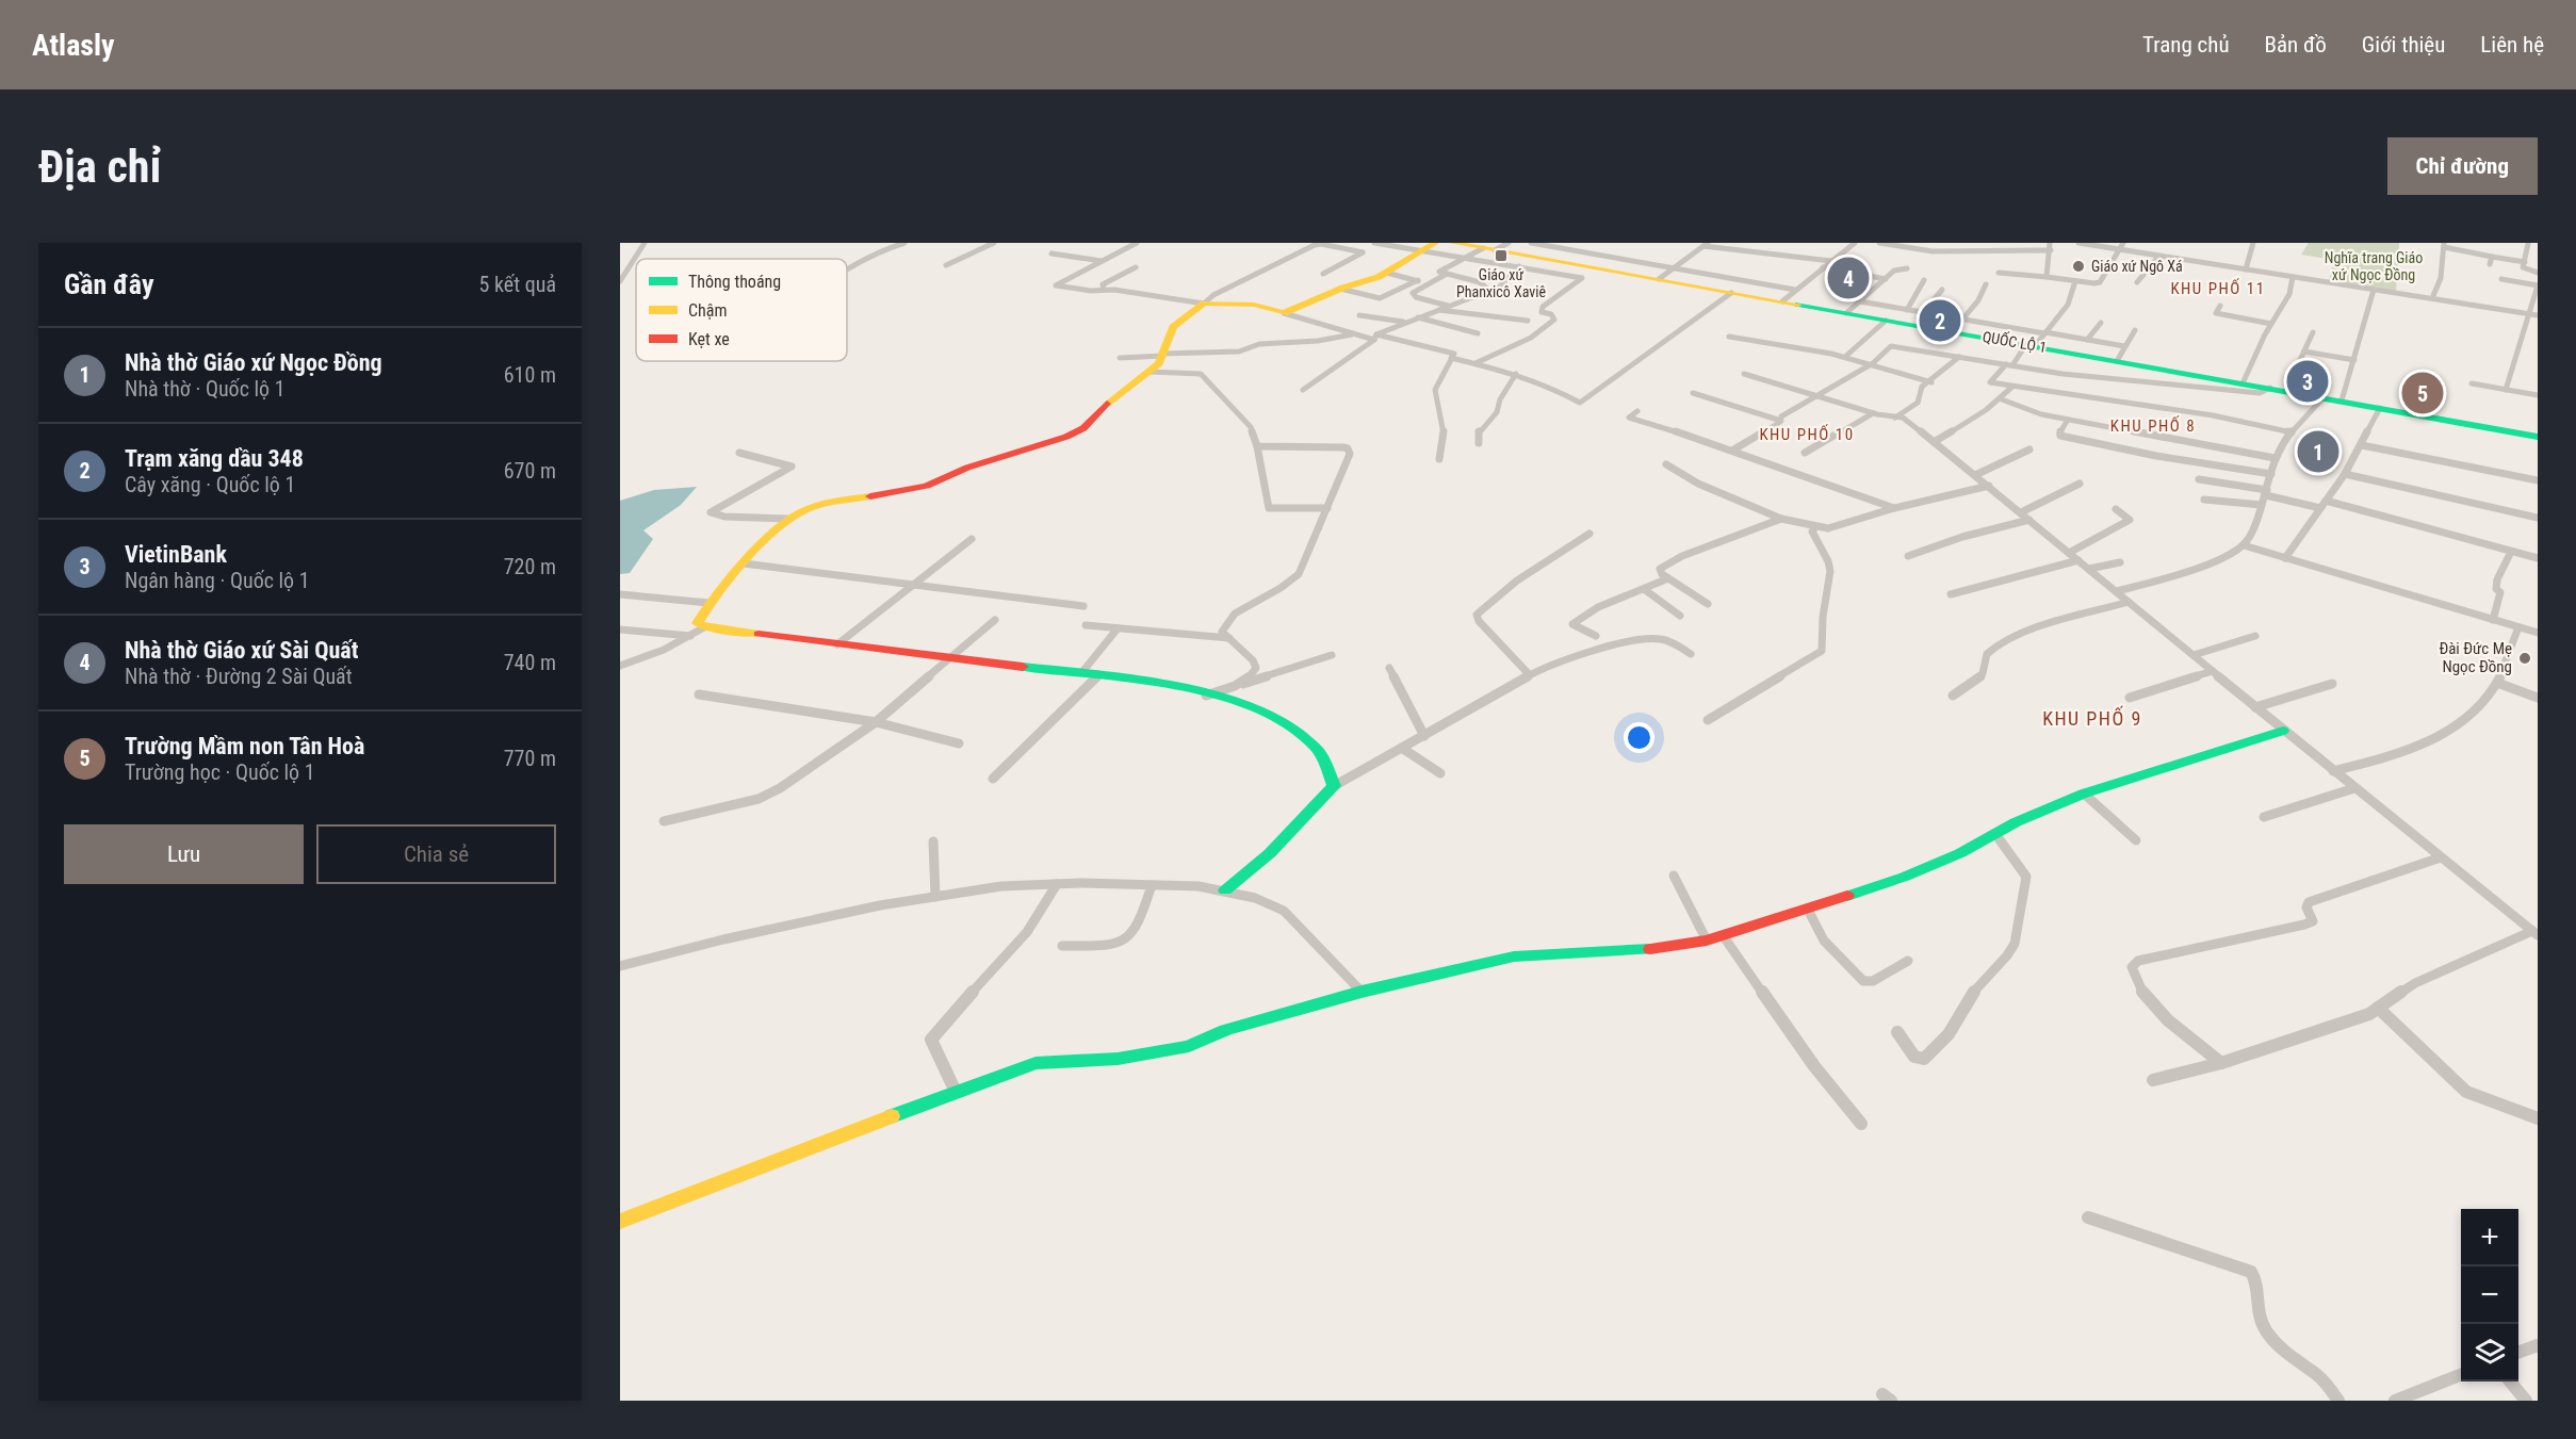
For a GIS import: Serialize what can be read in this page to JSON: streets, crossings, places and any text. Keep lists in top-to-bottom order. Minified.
{"streets":{"main road":["QUỐC LỘ 1"]},"districts":["KHU PHỐ 11","KHU PHỐ 8","KHU PHỐ 10","KHU PHỐ 9"],"parks":["Nghĩa trang Giáo xứ Ngọc Đồng"],"places":{"transit":["Giáo xứ Phanxicô Xaviê"],"other":["Giáo xứ Ngô Xá","Đài Đức Mẹ Ngọc Đồng"]},"legend":["Thông thoáng","Chậm","Kẹt xe"],"page":{"header":"Atlasly","nav":["Trang chủ","Bản đồ","Giới thiệu","Liên hệ"],"buttons":["Chỉ đường",["Lưu","Chia sẻ"]],"title":"Địa chỉ","heading":["Gần đây","5 kết quả"],"pins":["4","2","3","5","1"],"list":[{"mark":"1","name":"Nhà thờ Giáo xứ Ngọc Đồng","note":"Nhà thờ · Quốc lộ 1","value":"610 m"},{"mark":"2","name":"Trạm xăng dầu 348","note":"Cây xăng · Quốc lộ 1","value":"670 m"},{"mark":"3","name":"VietinBank","note":"Ngân hàng · Quốc lộ 1","value":"720 m"},{"mark":"4","name":"Nhà thờ Giáo xứ Sài Quất","note":"Nhà thờ · Đường 2 Sài Quất","value":"740 m"},{"mark":"5","name":"Trường Mầm non Tân Hoà","note":"Trường học · Quốc lộ 1","value":"770 m"}],"map_buttons":["+","−"]}}
